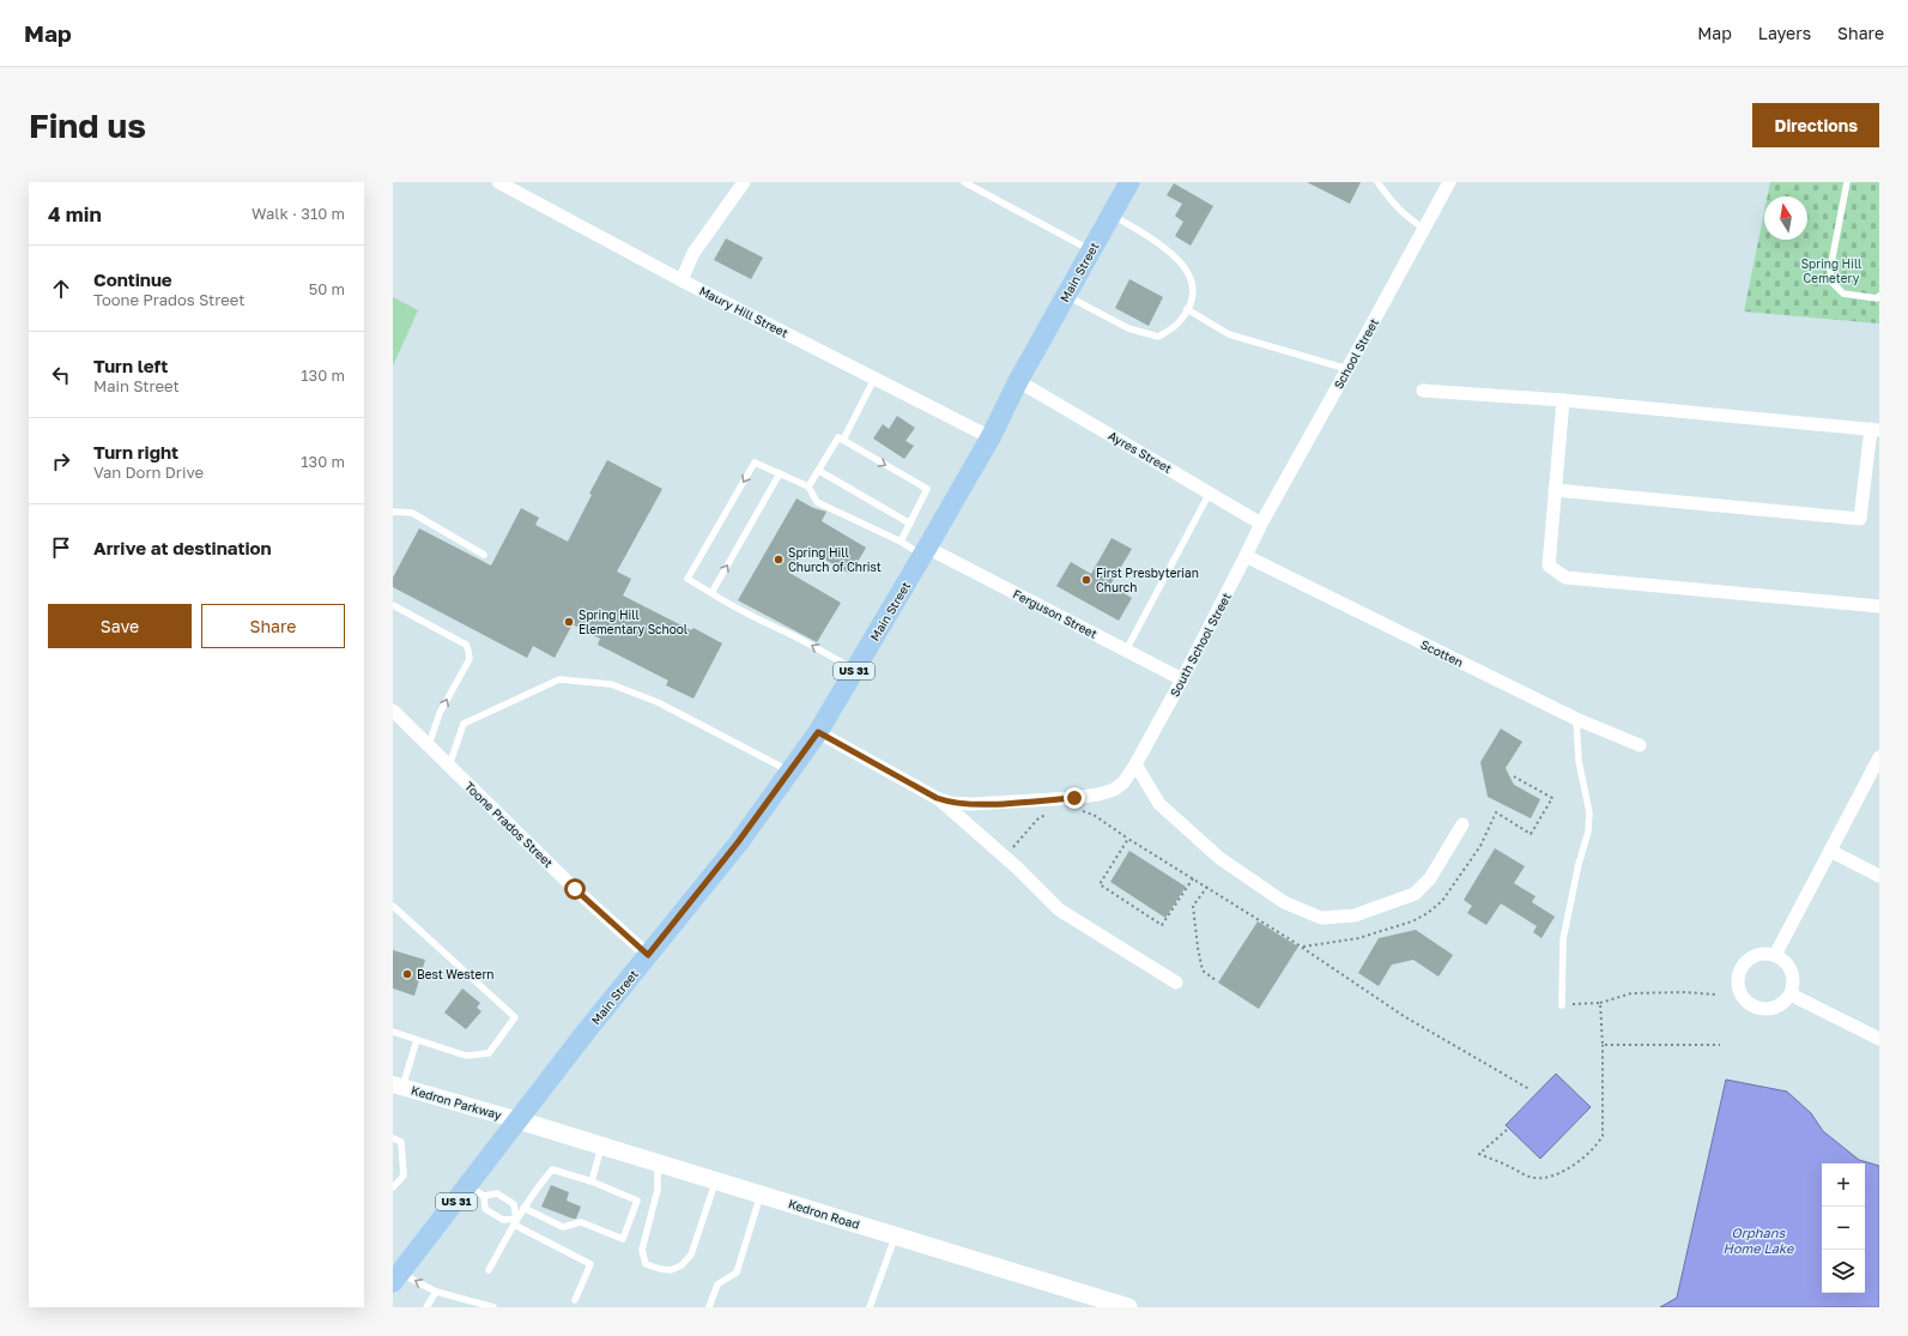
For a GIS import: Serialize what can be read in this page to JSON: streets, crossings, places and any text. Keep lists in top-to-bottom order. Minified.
{"streets":{"main road":["Main Street","US 31","Kedron Road"],"street":["Maury Hill Street","School Street","Ayres Street","Ferguson Street","South School Street","Scotten","Toone Prados Street","Kedron Parkway"]},"crossings":[["Main Street","Maury Hill Street"],["Main Street","Ayres Street"],["Main Street","Ferguson Street"],["Main Street","Toone Prados Street"],["Main Street","Kedron Parkway"],["Main Street","Kedron Road"],["School Street","Ayres Street"],["School Street","South School Street"],["Ayres Street","South School Street"],["Ferguson Street","South School Street"],["South School Street","Scotten"],["Kedron Parkway","Kedron Road"]],"water":["Orphans Home Lake"],"parks":["Spring Hill Cemetery"],"places":["Spring Hill Church of Christ","First Presbyterian Church","Spring Hill Elementary School","Best Western"],"north":"top","page":{"header":"Map","nav":["Map","Layers","Share"],"buttons":["Directions",["Save","Share"]],"title":"Find us","heading":["4 min","Walk · 310 m"],"list":[["Continue","Toone Prados Street","50 m"],["Turn left","Main Street","130 m"],["Turn right","Van Dorn Drive","130 m"],"Arrive at destination"],"map_buttons":["+","−"]}}
